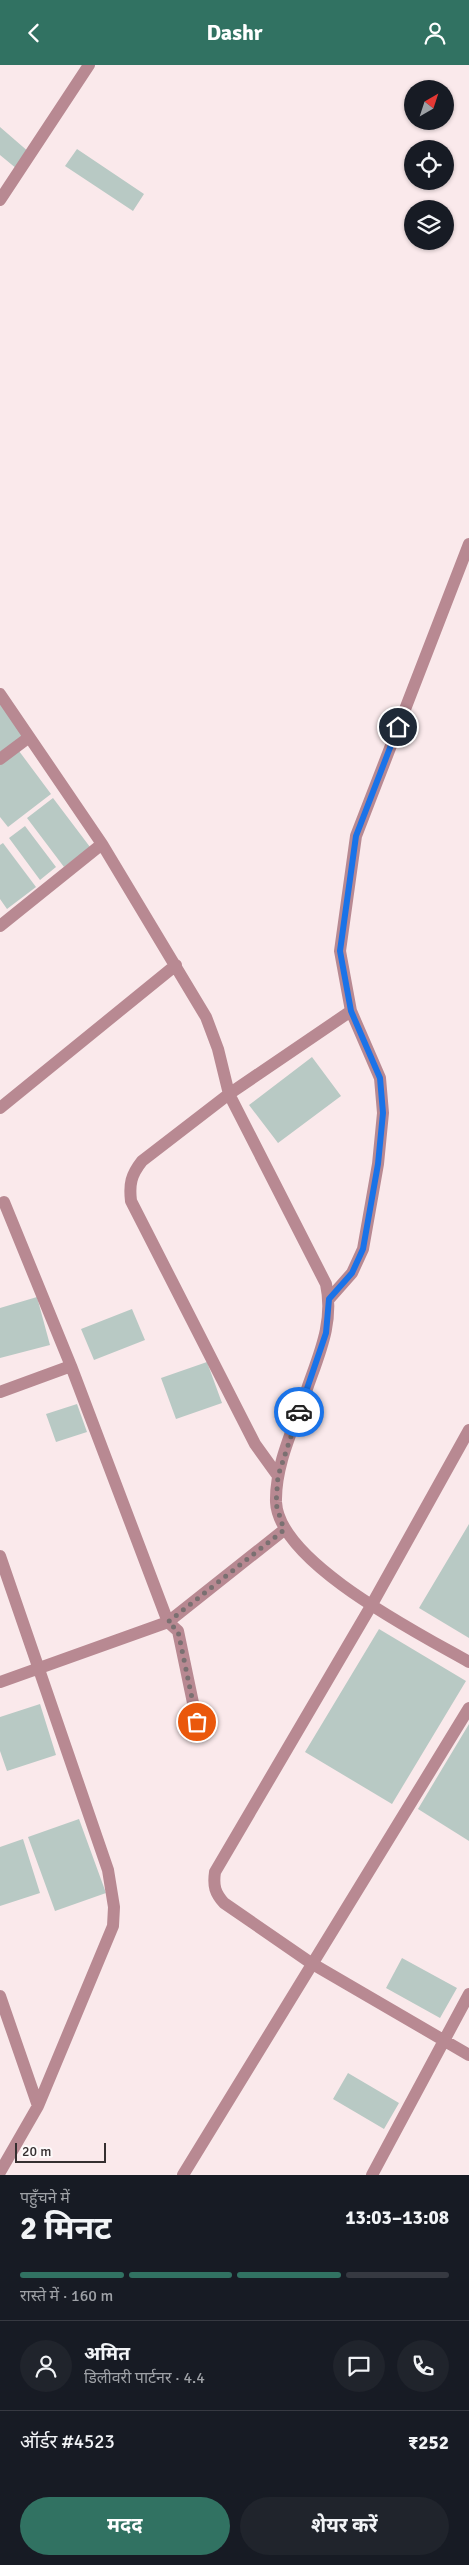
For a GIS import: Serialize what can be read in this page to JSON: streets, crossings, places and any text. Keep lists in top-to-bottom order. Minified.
{"scale_bar":"20 m","north":"top right","page":{"header":"Dashr","scale":"20 m","heading":["2 मिनट","पहुँचने में","13:03–13:08"],"panel":["अमित","डिलीवरी पार्टनर · 4.4","ऑर्डर #4523","₹252"],"bar":"रास्ते में · 160 m","buttons":["मदद","शेयर करें"]}}
